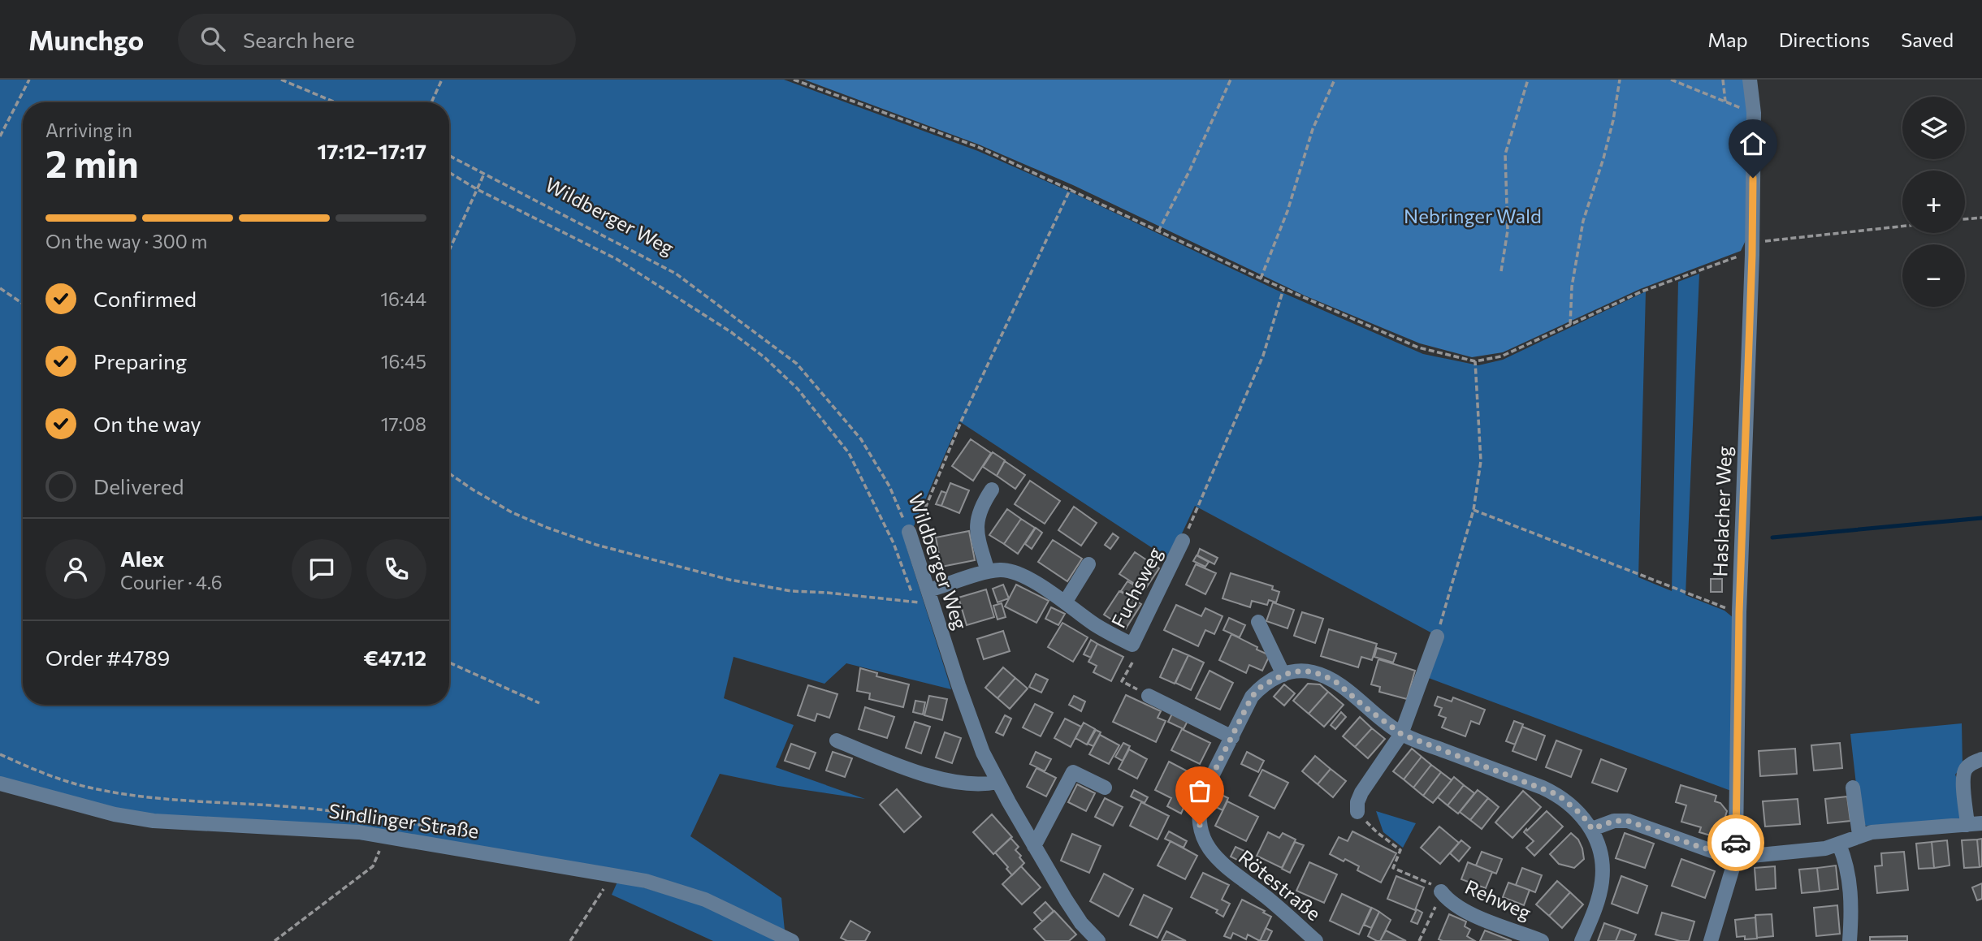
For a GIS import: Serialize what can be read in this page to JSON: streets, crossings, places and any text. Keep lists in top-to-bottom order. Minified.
{"streets":{"street":["Wildberger Weg","Haslacher Weg","Fuchsweg","Sindlinger Straße","Rötestraße","Rehweg"]},"crossings":[["Wildberger Weg","Fuchsweg"]],"parks":["Nebringer Wald"],"page":{"header":"Munchgo","search":"Search here","nav":["Map","Directions","Saved"],"map_buttons":["+","−"],"heading":["2 min","Arriving in","17:12–17:17"],"panel":["Alex","Courier · 4.6","Order #4789","€47.12"],"bar":"On the way · 300 m","list":[["Confirmed","16:44"],["Preparing","16:45"],["On the way","17:08"],"Delivered"]}}
